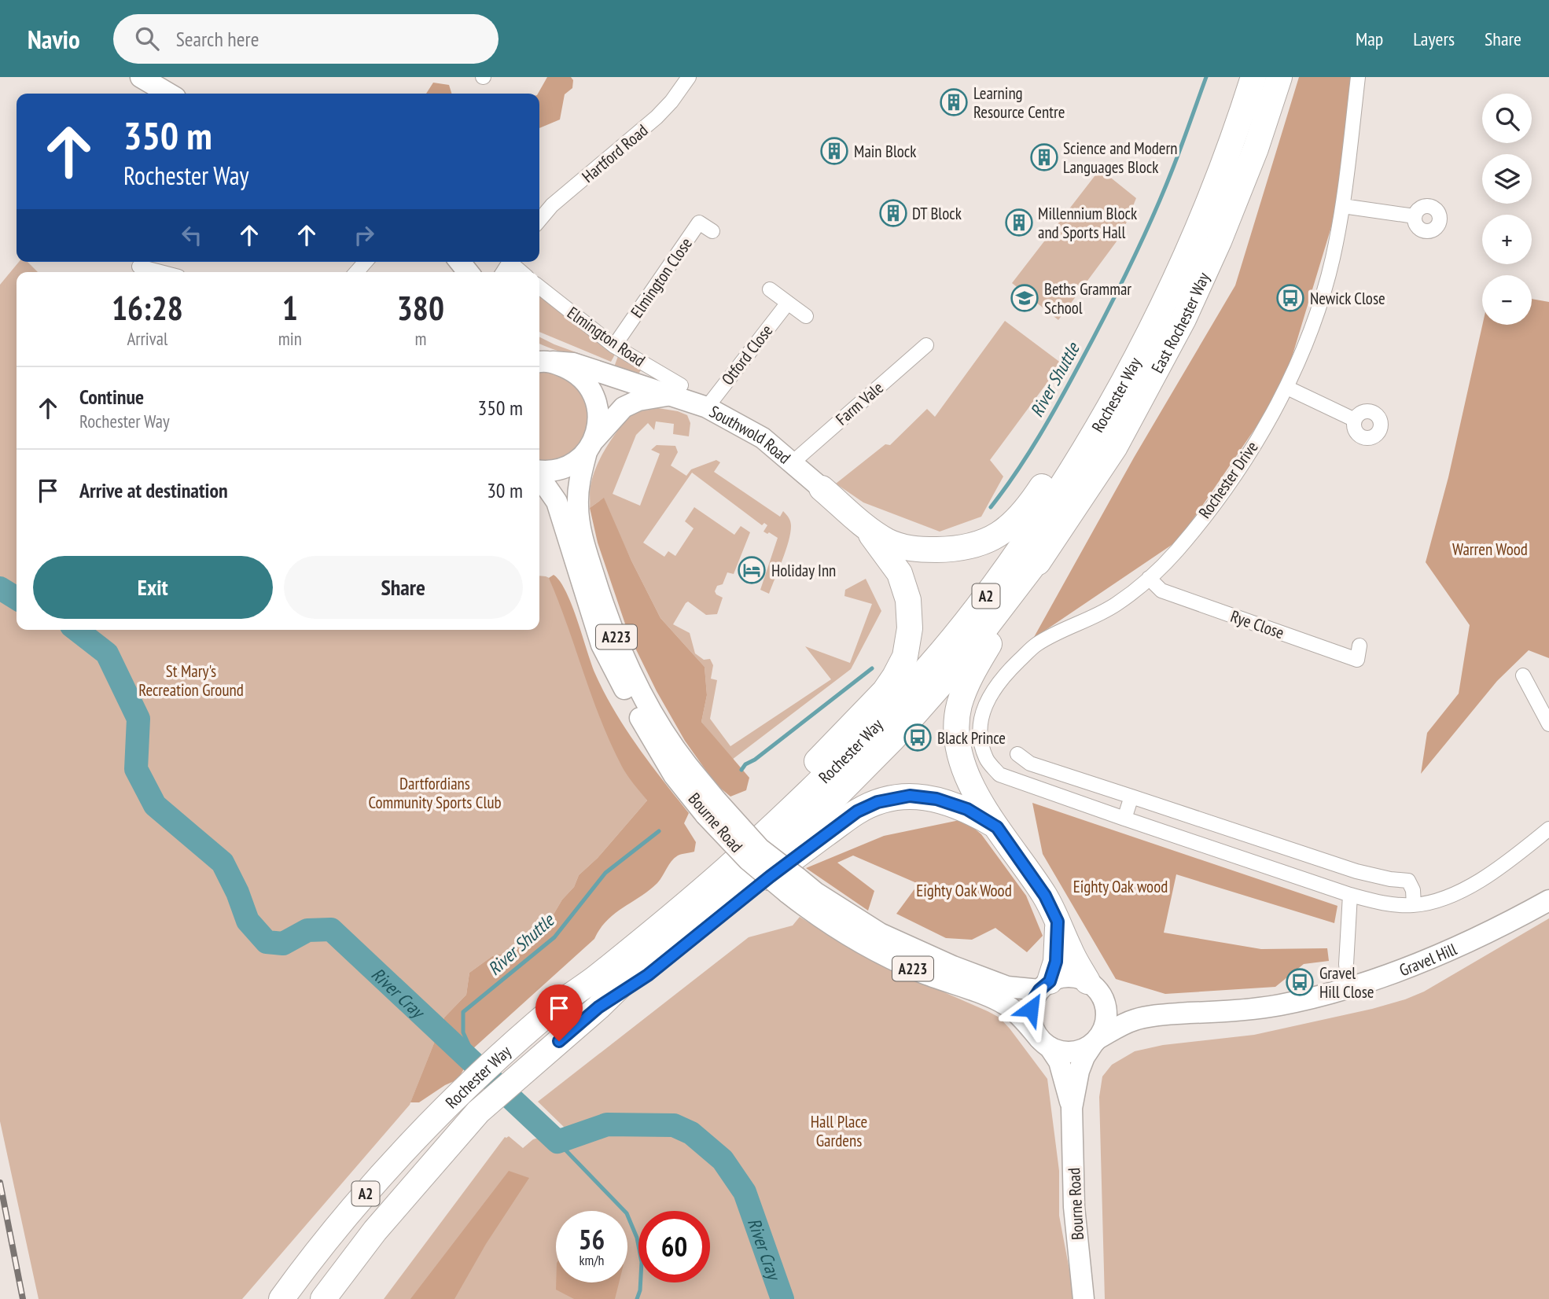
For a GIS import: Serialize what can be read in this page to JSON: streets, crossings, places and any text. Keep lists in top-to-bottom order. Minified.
{"streets":{"highway":["East Rochester Way","Rochester Way","A2","A223"],"main road":["Southwold Road","Bourne Road","Gravel Hill"],"street":["Hartford Road","Elmington Close","Elmington Road","Otford Close","Farm Vale","Rochester Drive","Rye Close"]},"crossings":[["Elmington Close","Elmington Road"],["East Rochester Way","Rochester Way"],["Elmington Road","Southwold Road"],["Otford Close","Southwold Road"],["Farm Vale","Southwold Road"],["Southwold Road","A223"],["Southwold Road","Bourne Road"],["Rochester Drive","Rye Close"],["Bourne Road","Gravel Hill"]],"water":["River Shuttle","River Cray"],"parks":["Warren Wood","St Mary's Recreation Ground","Dartfordians Community Sports Club","Eighty Oak wood","Eighty Oak Wood","Hall Place Gardens"],"places":{"building":["Learning Resource Centre","Main Block","Science and Modern Languages Block","DT Block","Millennium Block and Sports Hall"],"school or university":["Beths Grammar School"],"bus stop":["Newick Close","Black Prince","Gravel Hill Close"],"hotel":["Holiday Inn"]},"page":{"header":"Navio","search":"Search here","nav":["Map","Layers","Share"],"map_buttons":["+","−"],"turn":["350 m","Rochester Way"],"eta":["16:28","Arrival","1","min","380","m"],"list":[{"name":"Continue","note":"Rochester Way","value":"350 m"},{"name":"Arrive at destination","value":"30 m"}],"buttons":["Exit","Share"],"speed":"56 km/h","limit":"60"}}
